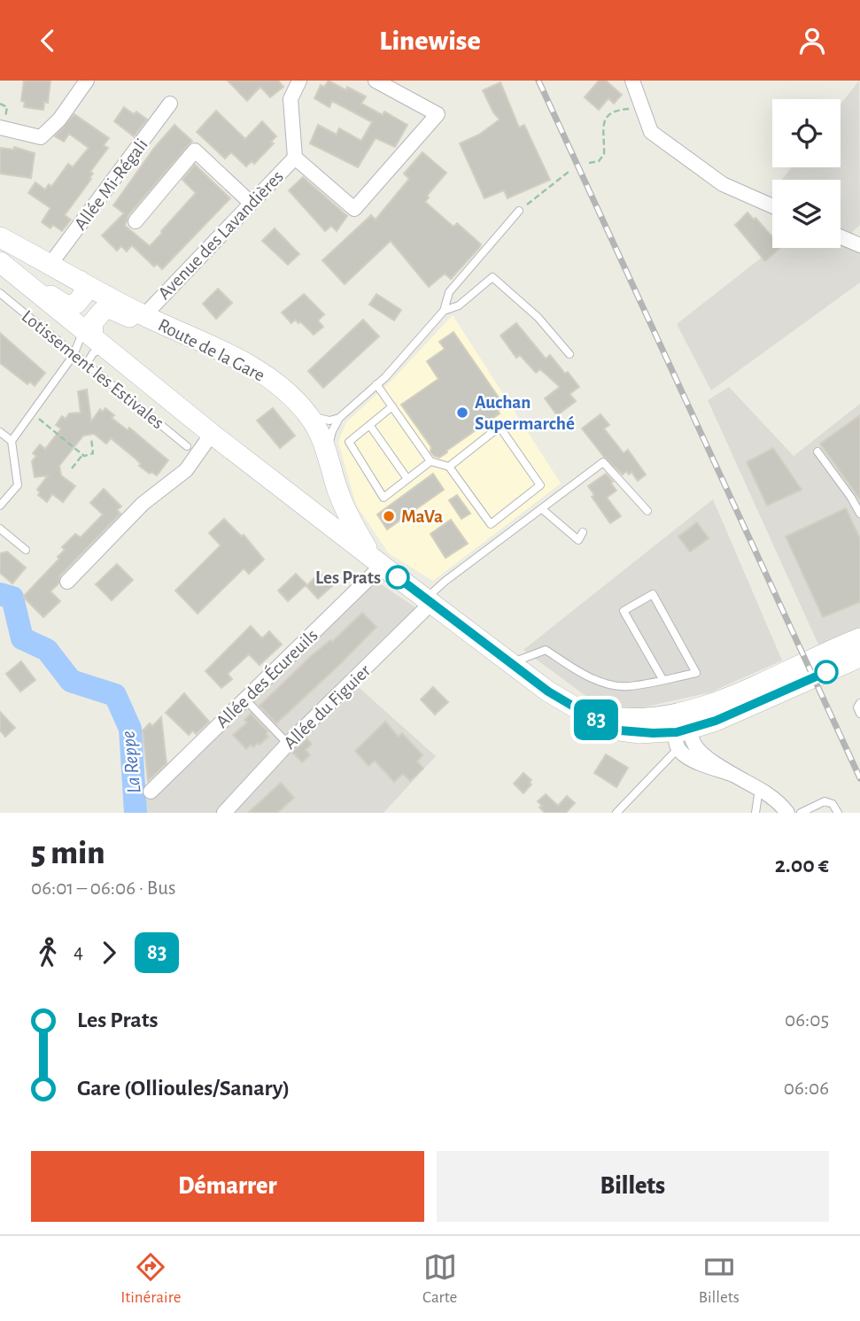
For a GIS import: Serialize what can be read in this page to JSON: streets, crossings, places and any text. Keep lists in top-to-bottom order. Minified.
{"streets":{"main road":["Route de la Gare"],"street":["Allée Mi-Régali","Avenue des Lavandières","Allée des Écureuils","Allée du Figuier"],"lane":["Lotissement les Estivales"]},"crossings":[["Allée Mi-Régali","Route de la Gare"],["Avenue des Lavandières","Route de la Gare"],["Route de la Gare","Allée des Écureuils"],["Route de la Gare","Allée du Figuier"]],"water":["La Reppe"],"places":["Auchan Supermarché","MaVa","Les Prats"],"lines":["bus line 83"],"page":{"header":"Linewise","on_map":"83","heading":["5 min","06:01 – 06:06 · Bus","2.00 €"],"legs":["4","83"],"list":[{"name":"Les Prats","value":"06:05"},{"name":"Gare (Ollioules/Sanary)","value":"06:06"}],"buttons":["Démarrer","Billets"],"tabs":["Itinéraire","Carte","Billets"]}}
